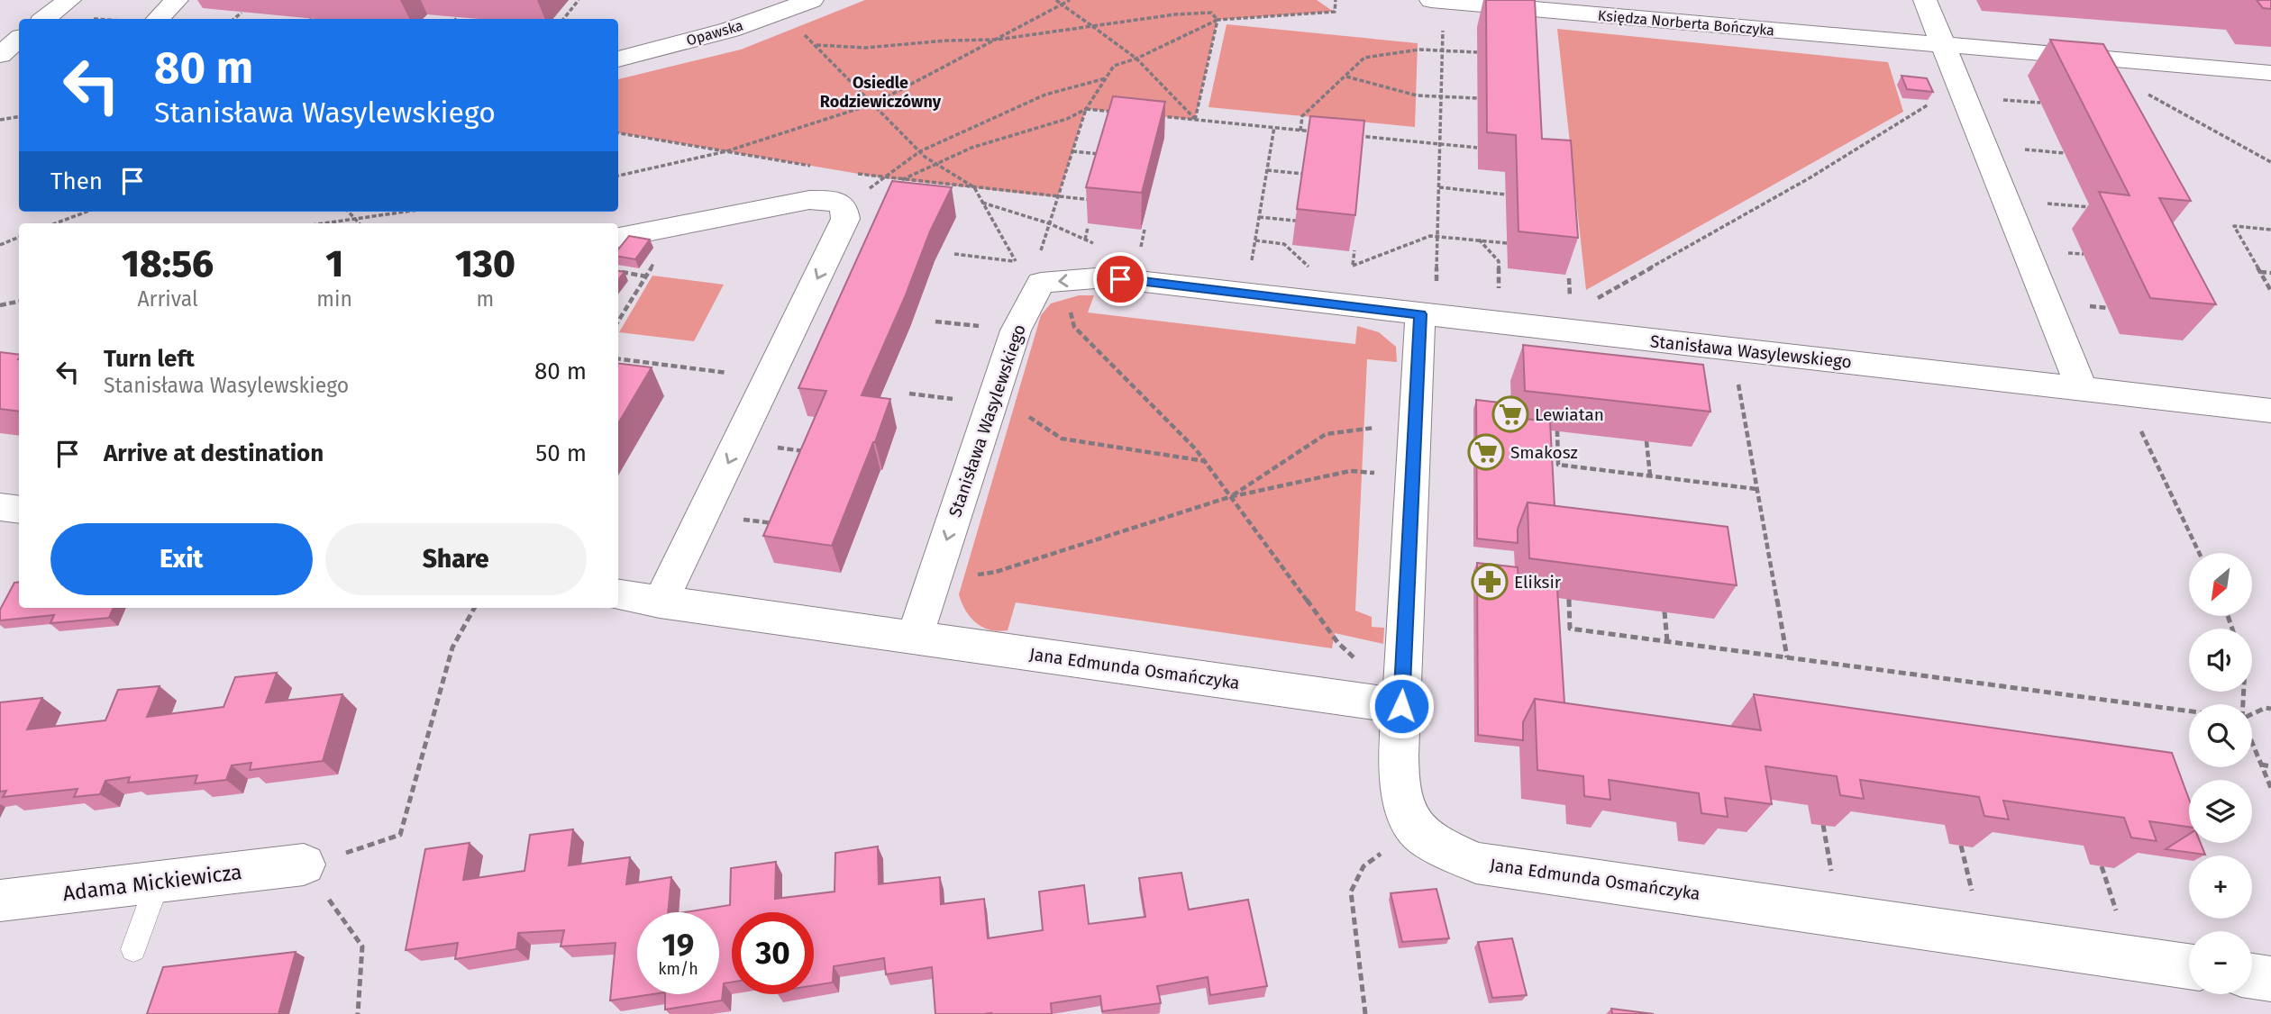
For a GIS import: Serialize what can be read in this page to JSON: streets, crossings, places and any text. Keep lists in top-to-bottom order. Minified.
{"streets":{"street":["Księdza Norberta Bończyka","Opawska","Stanisława Wasylewskiego","Jana Edmunda Osmańczyka","Adama Mickiewicza"]},"crossings":[["Stanisława Wasylewskiego","Jana Edmunda Osmańczyka"]],"districts":["Osiedle Rodziewiczówny"],"places":{"supermarket":["Lewiatan","Smakosz"],"pharmacy":["Eliksir"]},"north":"bottom left","page":{"turn":["80 m","Stanisława Wasylewskiego"],"then":"Then","eta":["18:56","Arrival","1","min","130","m"],"list":[{"name":"Turn left","note":"Stanisława Wasylewskiego","value":"80 m"},{"name":"Arrive at destination","value":"50 m"}],"buttons":["Exit","Share"],"map_buttons":["+","−"],"speed":"19 km/h","limit":"30"}}
